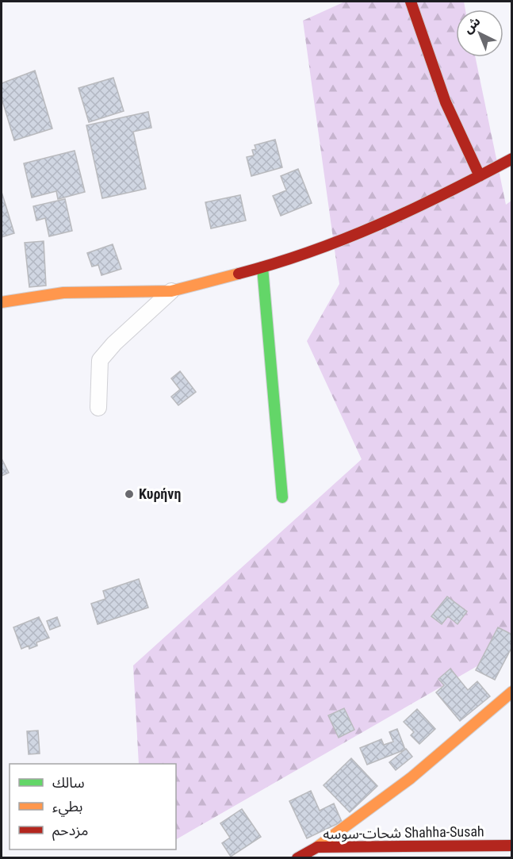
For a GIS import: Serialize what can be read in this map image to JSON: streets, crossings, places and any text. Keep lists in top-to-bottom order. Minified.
{"streets":{"street":["شحات-سوسه Shahha-Susah"]},"places":["Κυρήνη"],"legend":["سالك","بطيء","مزدحم"],"north":"top left"}
